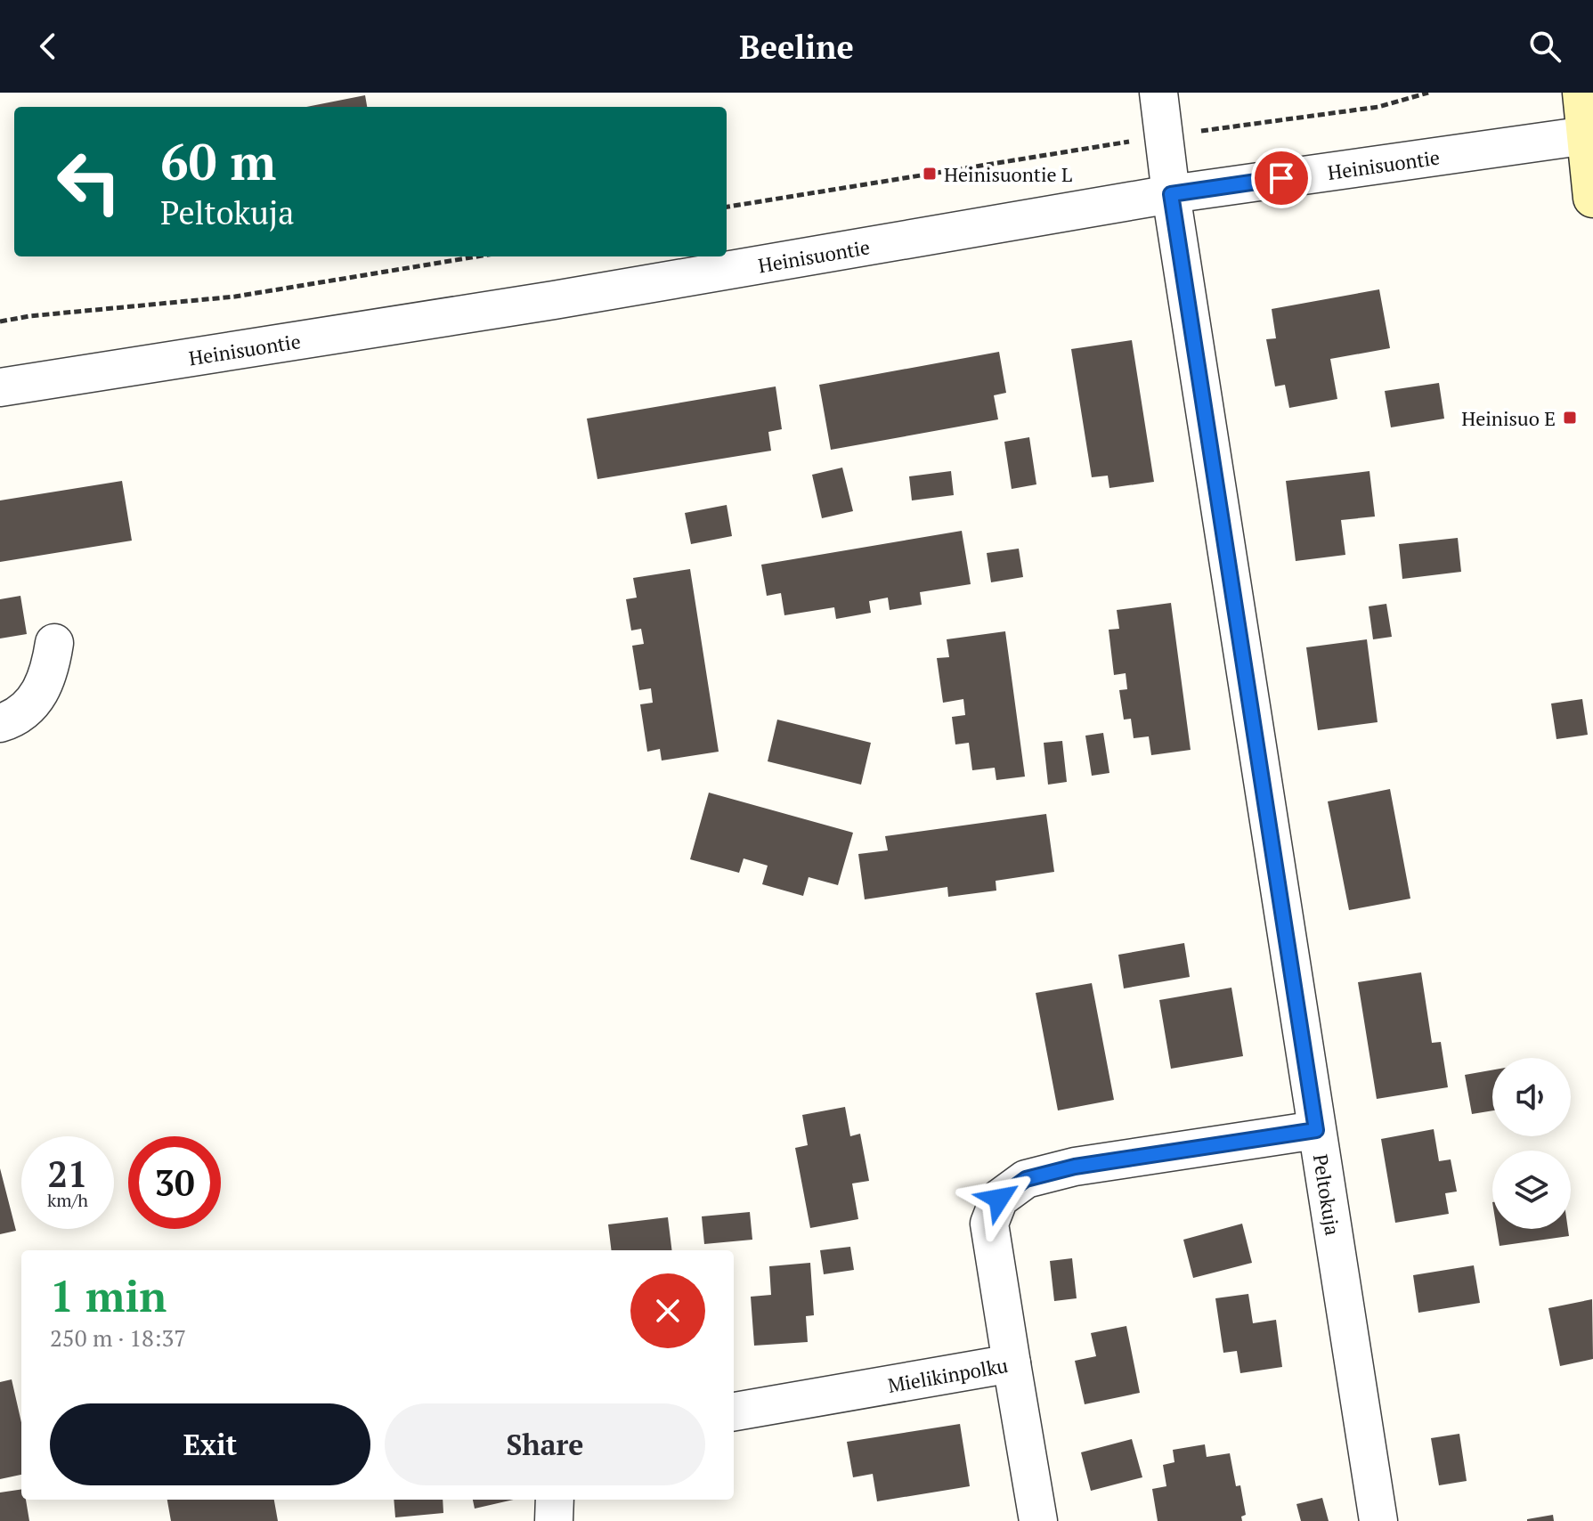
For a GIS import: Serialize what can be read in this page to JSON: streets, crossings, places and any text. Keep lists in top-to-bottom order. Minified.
{"streets":{"street":["Heinisuontie","Peltokuja","Mielikinpolku"]},"crossings":[["Heinisuontie","Peltokuja"],["Peltokuja","Mielikinpolku"]],"places":{"transit":["Heinisuontie L","Heinisuo E"]},"page":{"header":"Beeline","turn":["60 m","Peltokuja"],"speed":"21 km/h","limit":"30","heading":["1 min","250 m · 18:37"],"buttons":["Exit","Share"]}}
